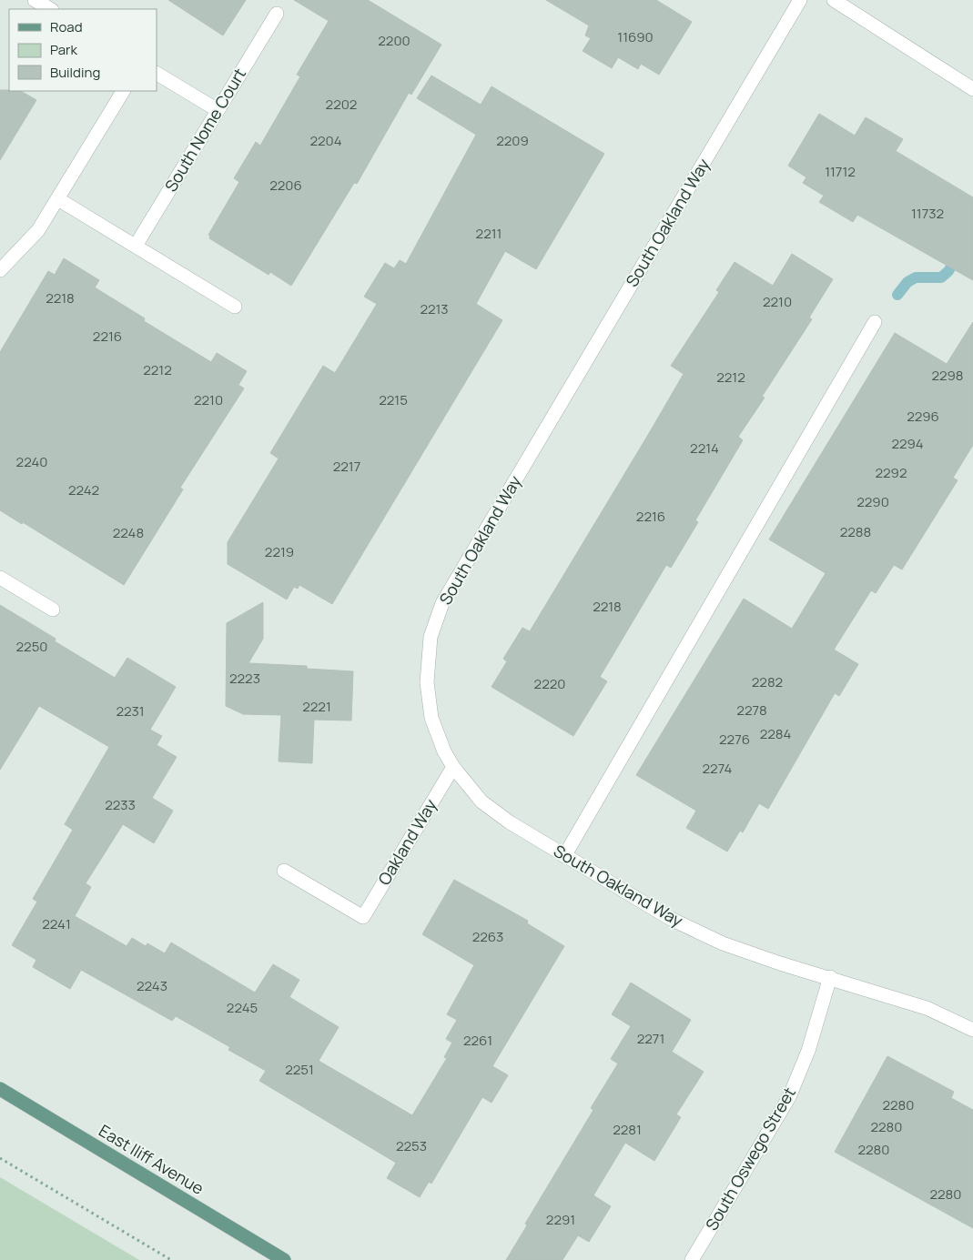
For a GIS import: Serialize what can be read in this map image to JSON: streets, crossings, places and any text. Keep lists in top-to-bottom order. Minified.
{"streets":{"main road":["East Iliff Avenue"],"street":["South Nome Court","South Oakland Way","Oakland Way","South Oswego Street"]},"crossings":[["South Oakland Way","Oakland Way"],["South Oakland Way","South Oswego Street"]],"house_numbers":["11690","2200","2202","2204","2209","11712","2206","11732","2211","2218","2210","2213","2216","2212","2298","2212","2210","2215","2296","2294","2214","2240","2217","2292","2242","2290","2216","2288","2248","2219","2218","2250","2223","2282","2220","2221","2278","2231","2284","2276","2274","2233","2241","2263","2243","2245","2271","2261","2251","2280","2280","2281","2253","2280","2280","2291"],"legend":["Road","Park","Building"]}
